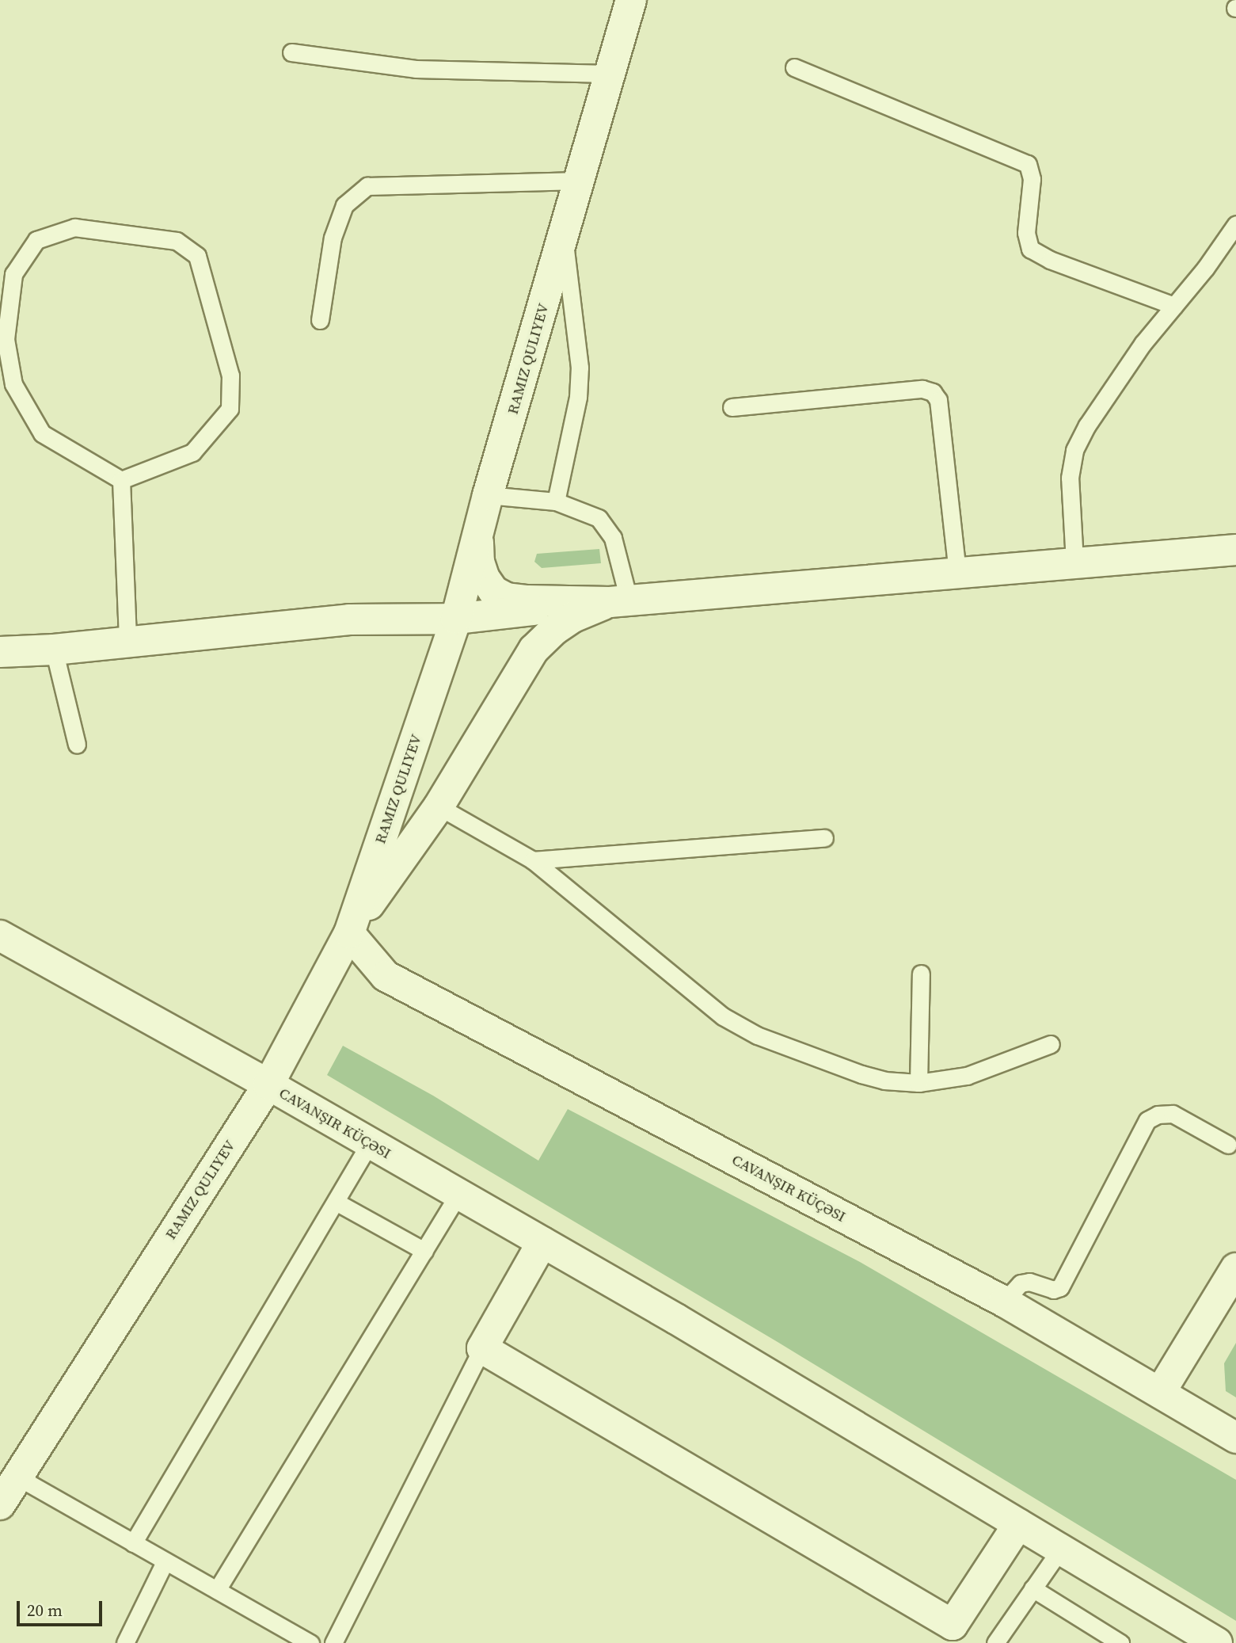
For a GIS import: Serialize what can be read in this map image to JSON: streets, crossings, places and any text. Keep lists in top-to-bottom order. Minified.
{"streets":{"street":["RAMIZ QULIYEV","CAVANŞIR KÜÇƏSI"]},"crossings":[["RAMIZ QULIYEV","CAVANŞIR KÜÇƏSI"]],"scale_bar":"20 m"}
